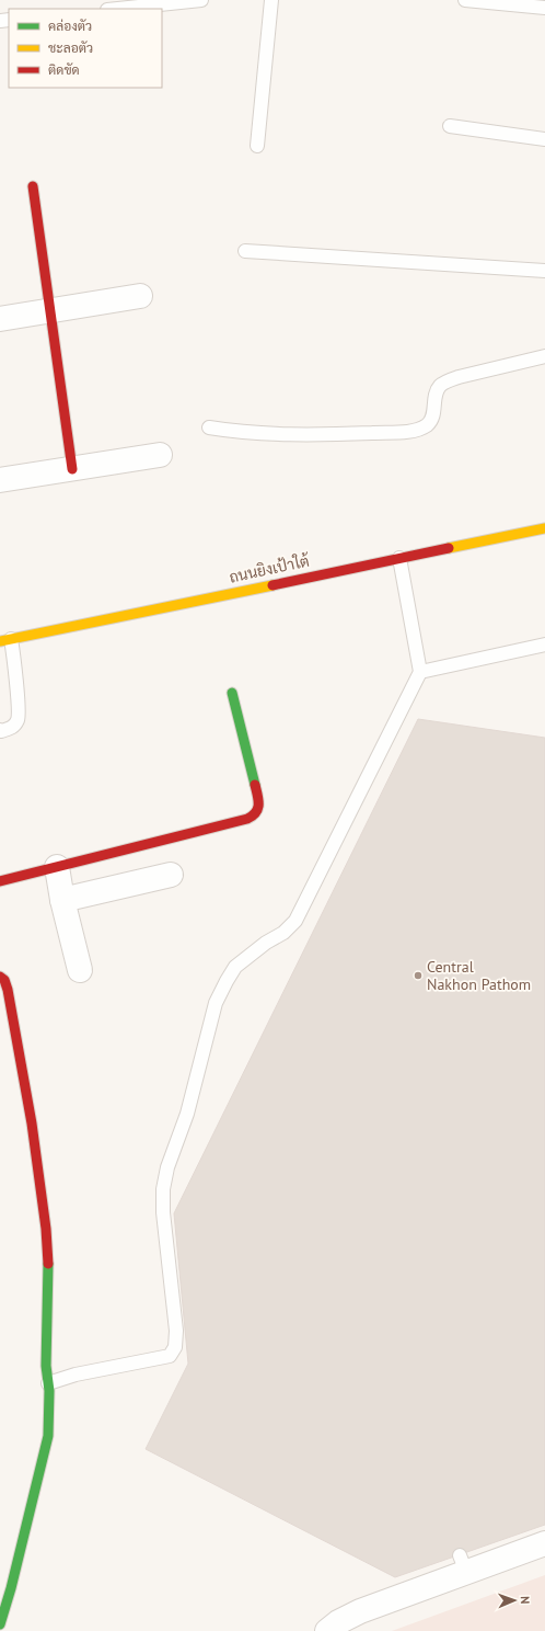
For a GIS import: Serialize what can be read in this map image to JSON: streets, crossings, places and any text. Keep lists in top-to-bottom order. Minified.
{"streets":{"street":["ถนนยิงเป้าใต้"]},"places":["Central Nakhon Pathom"],"legend":["คล่องตัว","ชะลอตัว","ติดขัด"],"north":"right"}
